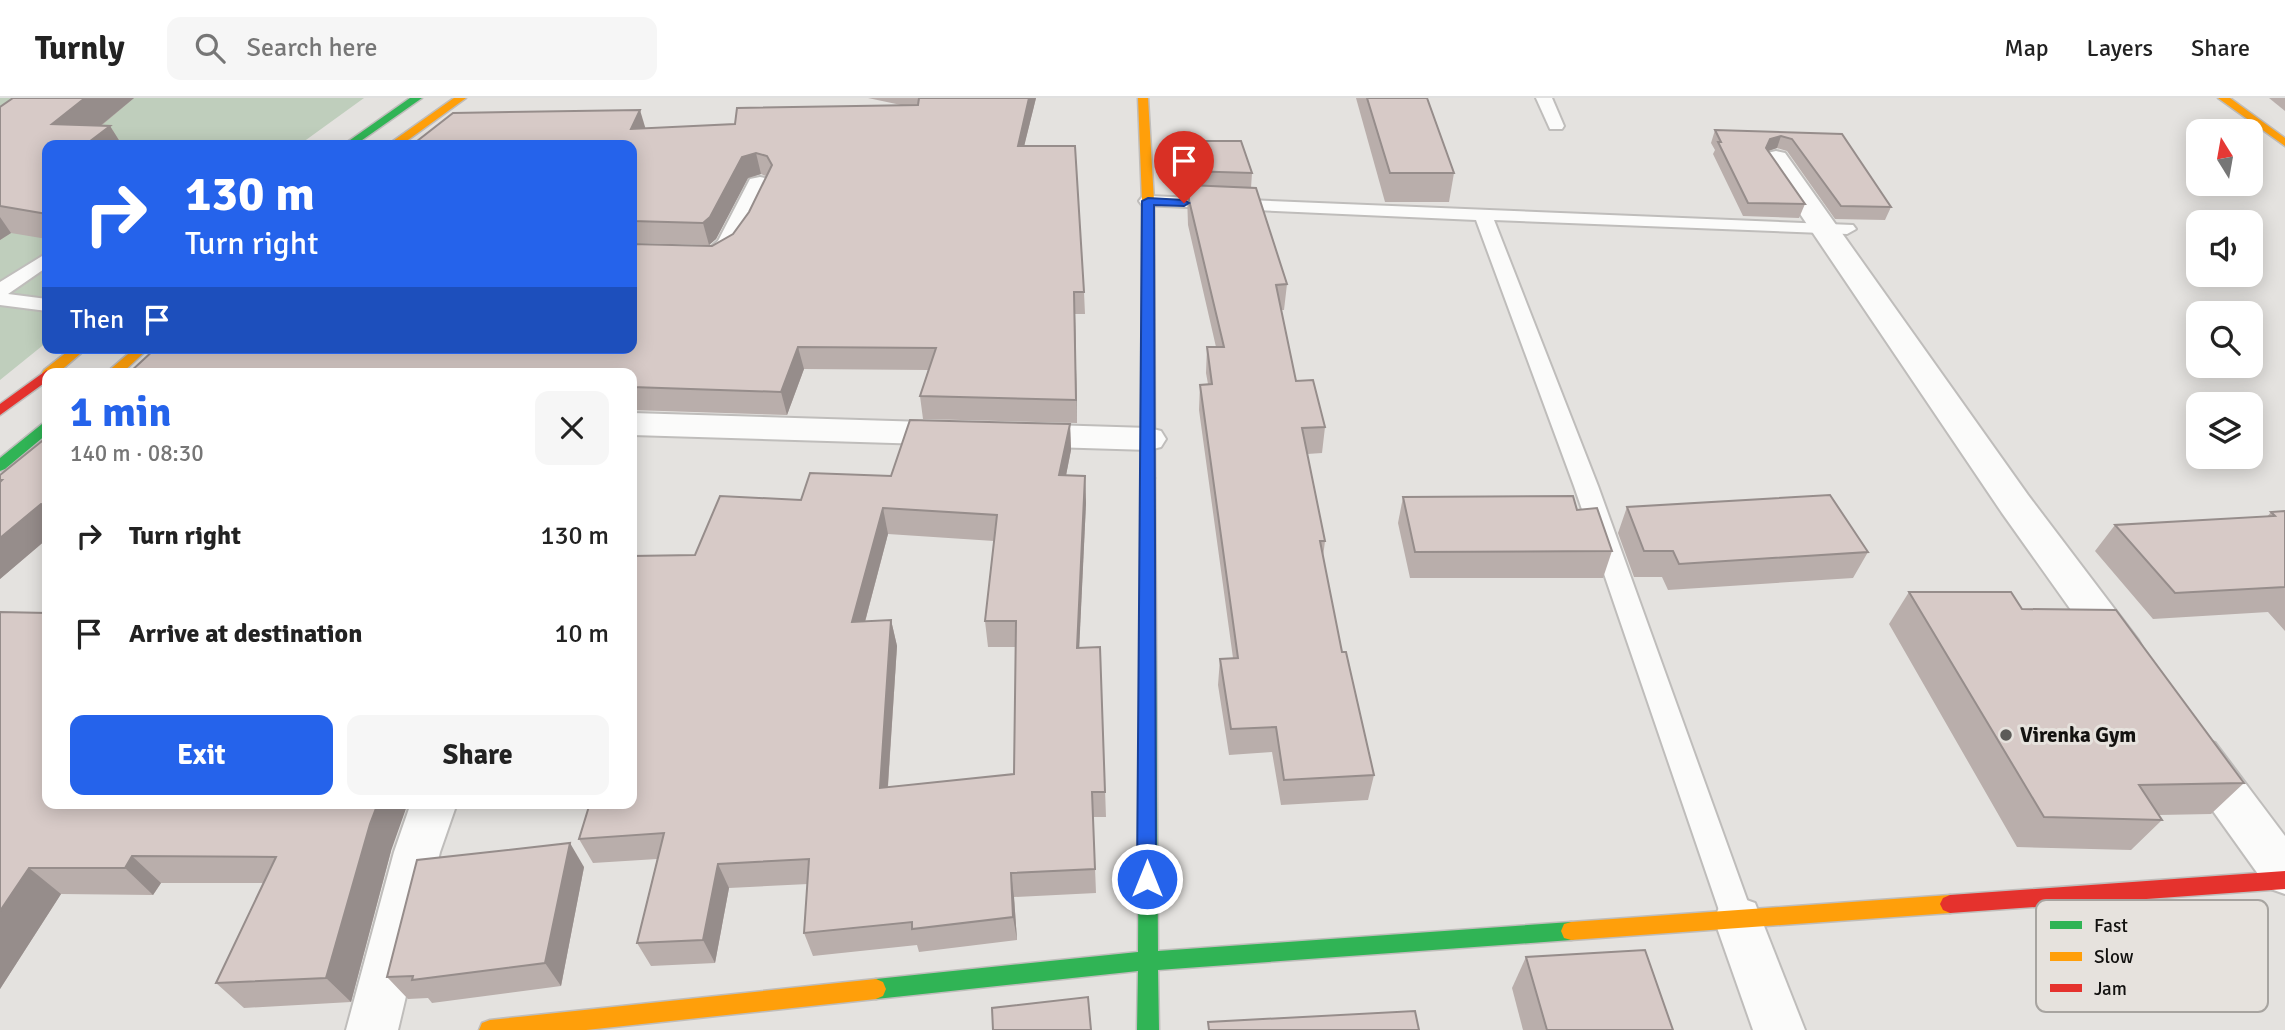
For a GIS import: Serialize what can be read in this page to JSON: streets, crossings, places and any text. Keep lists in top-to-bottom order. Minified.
{"places":["Virenka Gym"],"legend":["Fast","Slow","Jam"],"north":"top","page":{"header":"Turnly","search":"Search here","nav":["Map","Layers","Share"],"turn":["130 m","Turn right"],"then":"Then","heading":["1 min","140 m · 08:30"],"list":[{"name":"Turn right","value":"130 m"},{"name":"Arrive at destination","value":"10 m"}],"buttons":["Exit","Share"]}}
